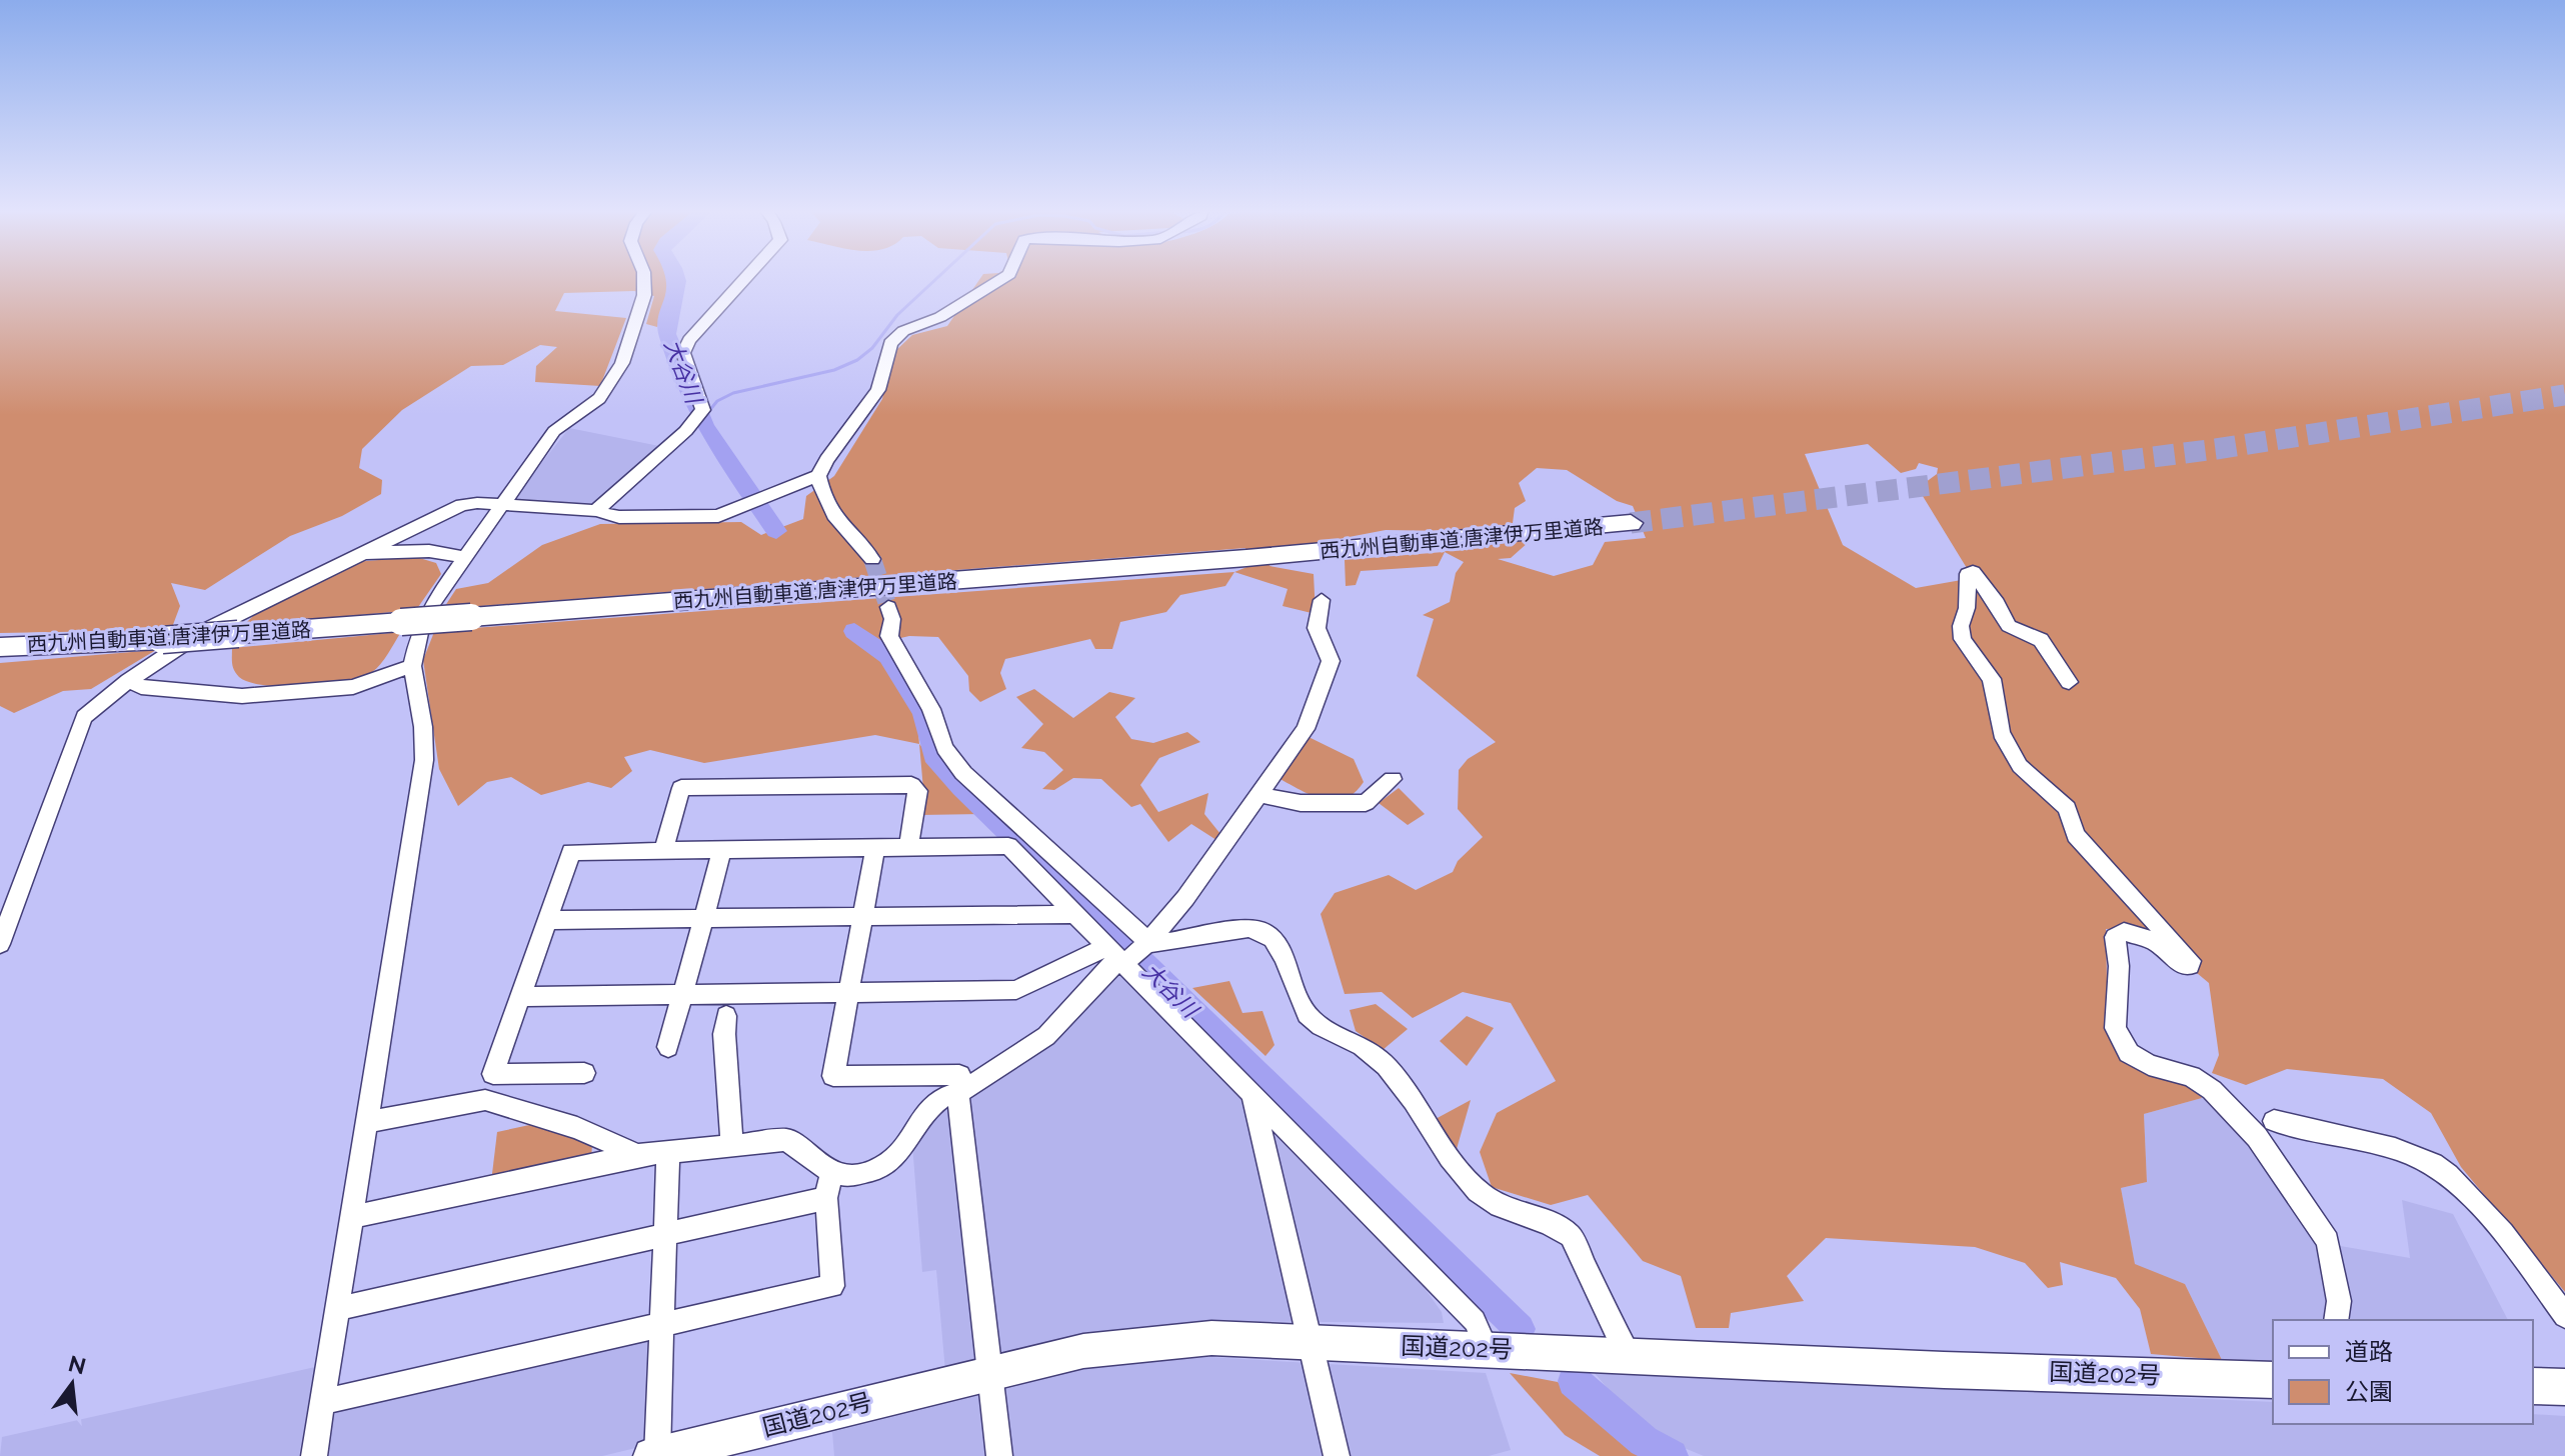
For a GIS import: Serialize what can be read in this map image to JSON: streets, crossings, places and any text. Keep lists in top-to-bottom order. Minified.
{"streets":{"highway":["西九州自動車道;唐津伊万里道路","国道202号"]},"water":["大谷川"],"legend":["道路","公園"],"north":"top"}
